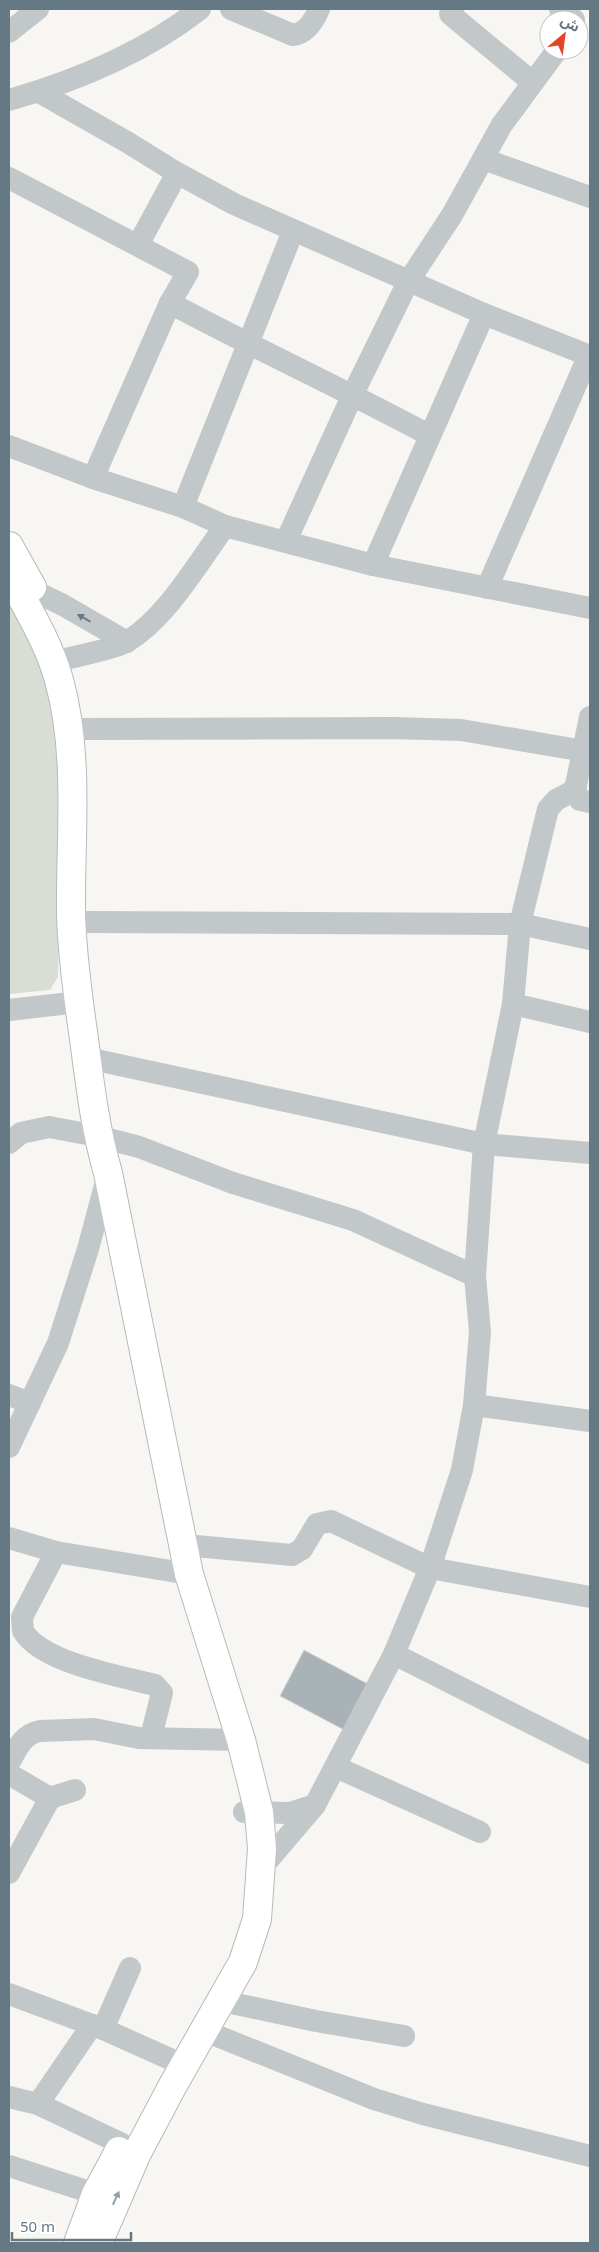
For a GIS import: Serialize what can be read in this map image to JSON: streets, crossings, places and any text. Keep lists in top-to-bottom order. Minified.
{"scale_bar":"50 m","north":"top right"}
